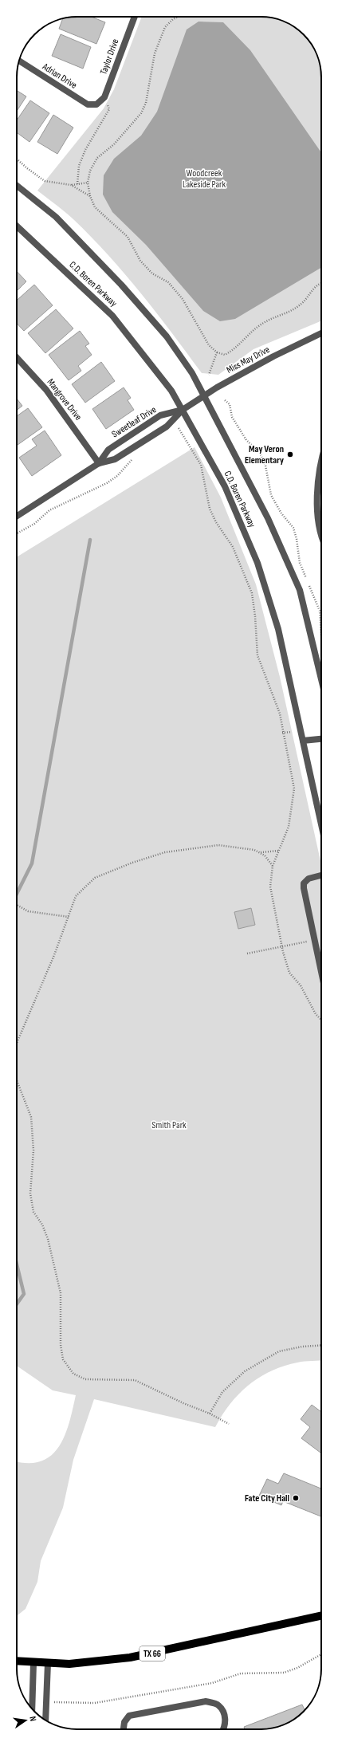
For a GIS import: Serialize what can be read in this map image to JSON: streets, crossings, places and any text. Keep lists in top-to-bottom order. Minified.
{"streets":{"main road":["TX 66"],"street":["Taylor Drive","Adrian Drive","C.D. Boren Parkway","Miss May Drive","Mangrove Drive","Sweetleaf Drive"]},"crossings":[["Taylor Drive","Adrian Drive"],["C.D. Boren Parkway","Miss May Drive"],["C.D. Boren Parkway","Sweetleaf Drive"],["Miss May Drive","Sweetleaf Drive"],["Mangrove Drive","Sweetleaf Drive"]],"parks":["Woodcreek Lakeside Park","Smith Park"],"places":["May Veron Elementary","Fate City Hall"],"north":"right"}
